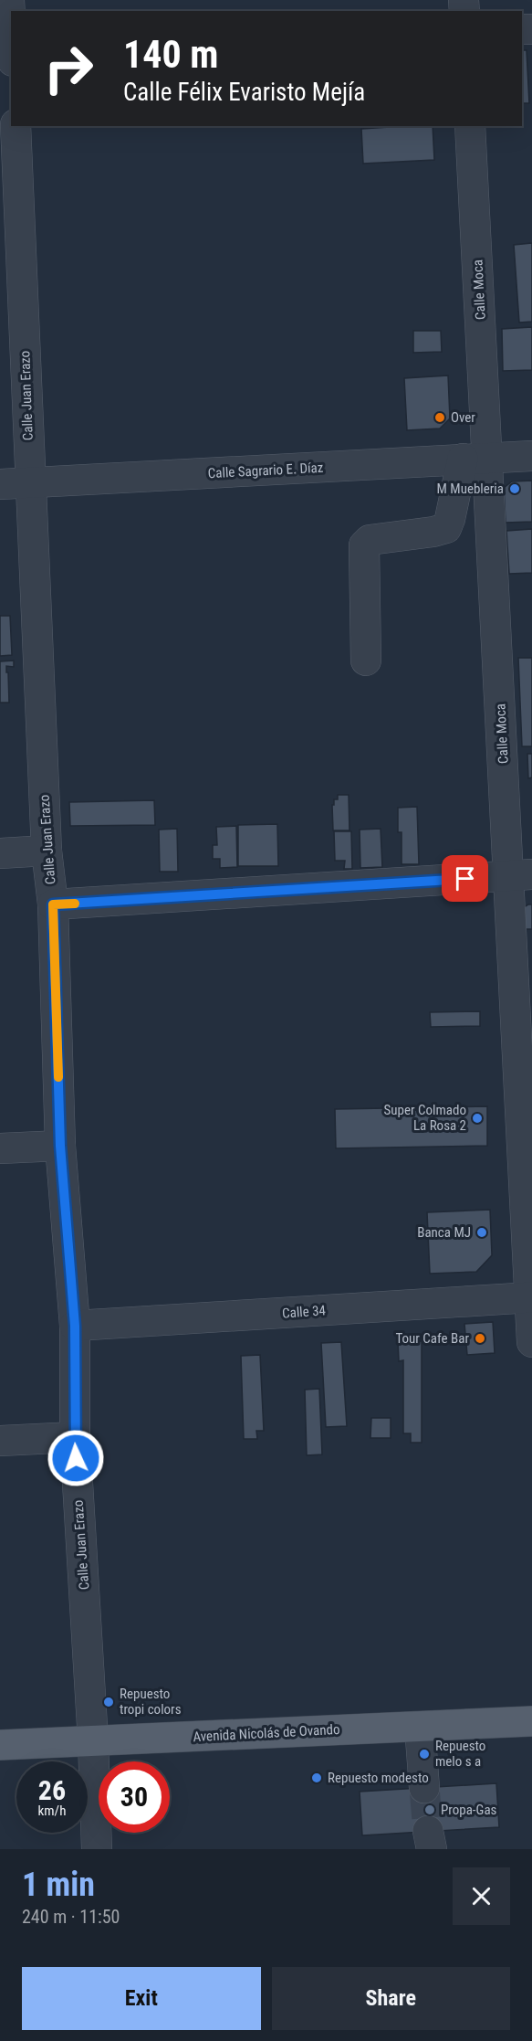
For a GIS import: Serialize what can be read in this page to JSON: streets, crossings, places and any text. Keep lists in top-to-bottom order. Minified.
{"streets":{"main road":["Avenida Nicolás de Ovando"],"street":["Calle Moca","Calle Juan Erazo","Calle Sagrario E. Díaz","Calle 34"]},"crossings":[["Calle Moca","Calle Sagrario E. Díaz"],["Calle Moca","Calle 34"],["Calle Juan Erazo","Calle Sagrario E. Díaz"],["Calle Juan Erazo","Calle 34"],["Calle Juan Erazo","Avenida Nicolás de Ovando"]],"places":["Over","M Muebleria","Super Colmado La Rosa 2","Banca MJ","Tour Cafe Bar","Repuesto tropi colors","Repuesto melo s a","Repuesto modesto","Propa-Gas"],"page":{"turn":["140 m","Calle Félix Evaristo Mejía"],"speed":"26 km/h","limit":"30","heading":["1 min","240 m · 11:50"],"buttons":["Exit","Share"]}}
